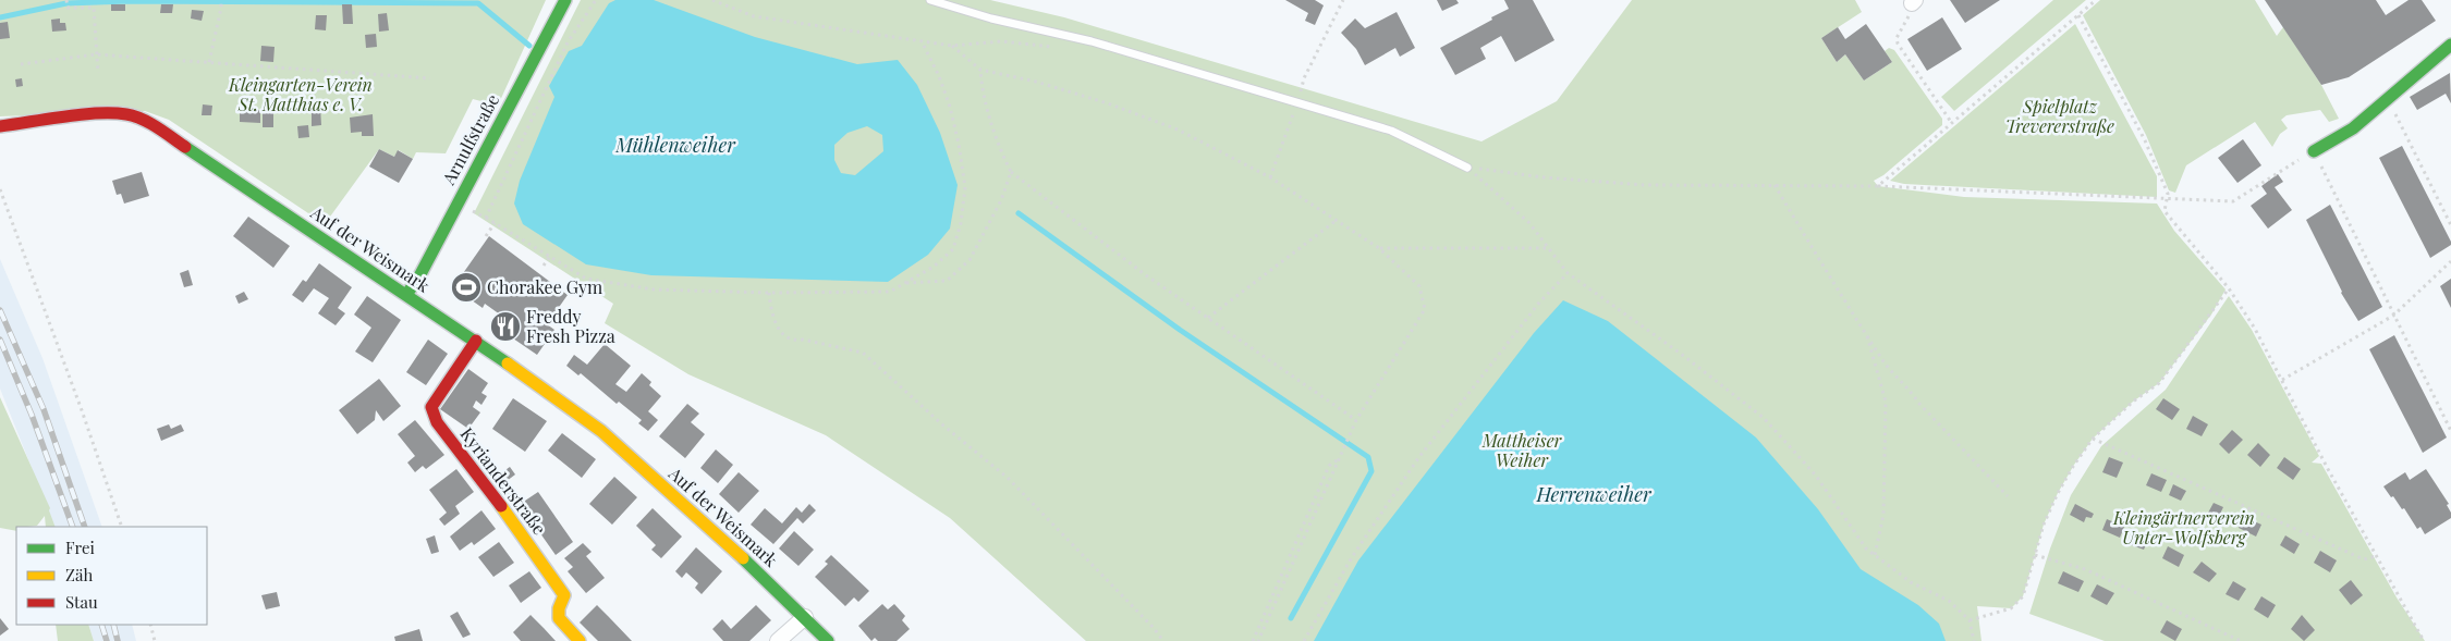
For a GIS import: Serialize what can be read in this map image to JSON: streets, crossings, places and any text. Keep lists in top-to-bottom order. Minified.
{"streets":{"street":["Arnulfstraße","Auf der Weismark","Kyrianderstraße"]},"crossings":[["Arnulfstraße","Auf der Weismark"],["Auf der Weismark","Kyrianderstraße"]],"water":["Mühlenweiher","Herrenweiher"],"parks":["Kleingarten-Verein St. Matthias e. V.","Spielplatz Trevererstraße","Mattheiser Weiher","Kleingärtnerverein Unter-Wolfsberg"],"places":{"sports":["Chorakee Gym"],"restaurant":["Freddy Fresh Pizza"]},"legend":["Frei","Zäh","Stau"]}
